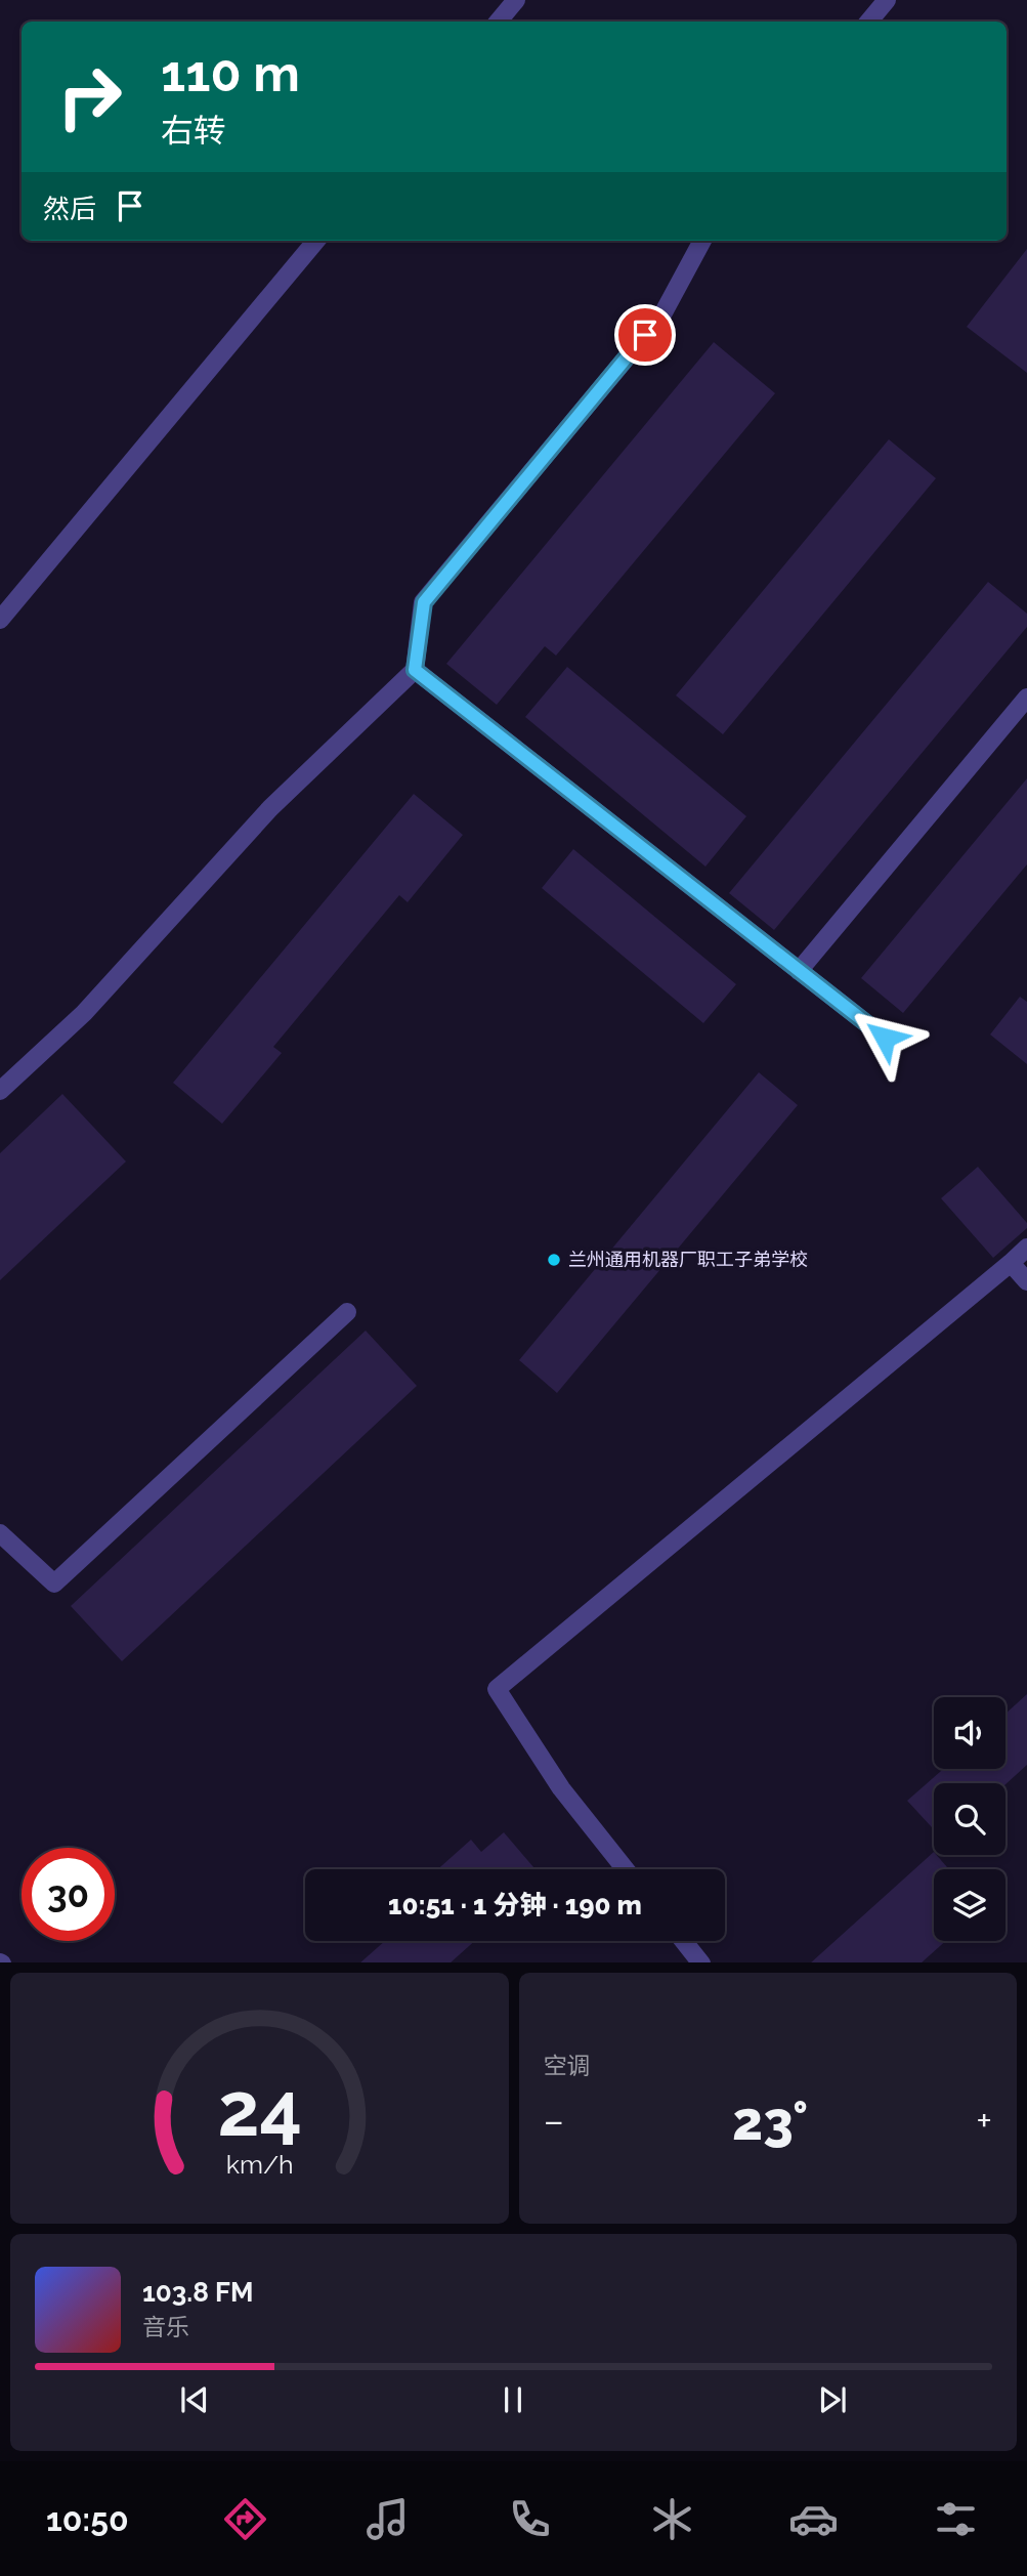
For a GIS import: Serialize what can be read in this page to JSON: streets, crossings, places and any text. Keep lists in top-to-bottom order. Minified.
{"places":["兰州通用机器厂职工子弟学校"],"page":{"turn":["110 m","右转"],"then":"然后","limit":"30","trip":"10:51 · 1 分钟 · 190 m","tile":"空调","heat":["−","23°","+"],"song":["103.8 FM","音乐"],"tabs":"10:50","gauge":["24","km/h"]}}
